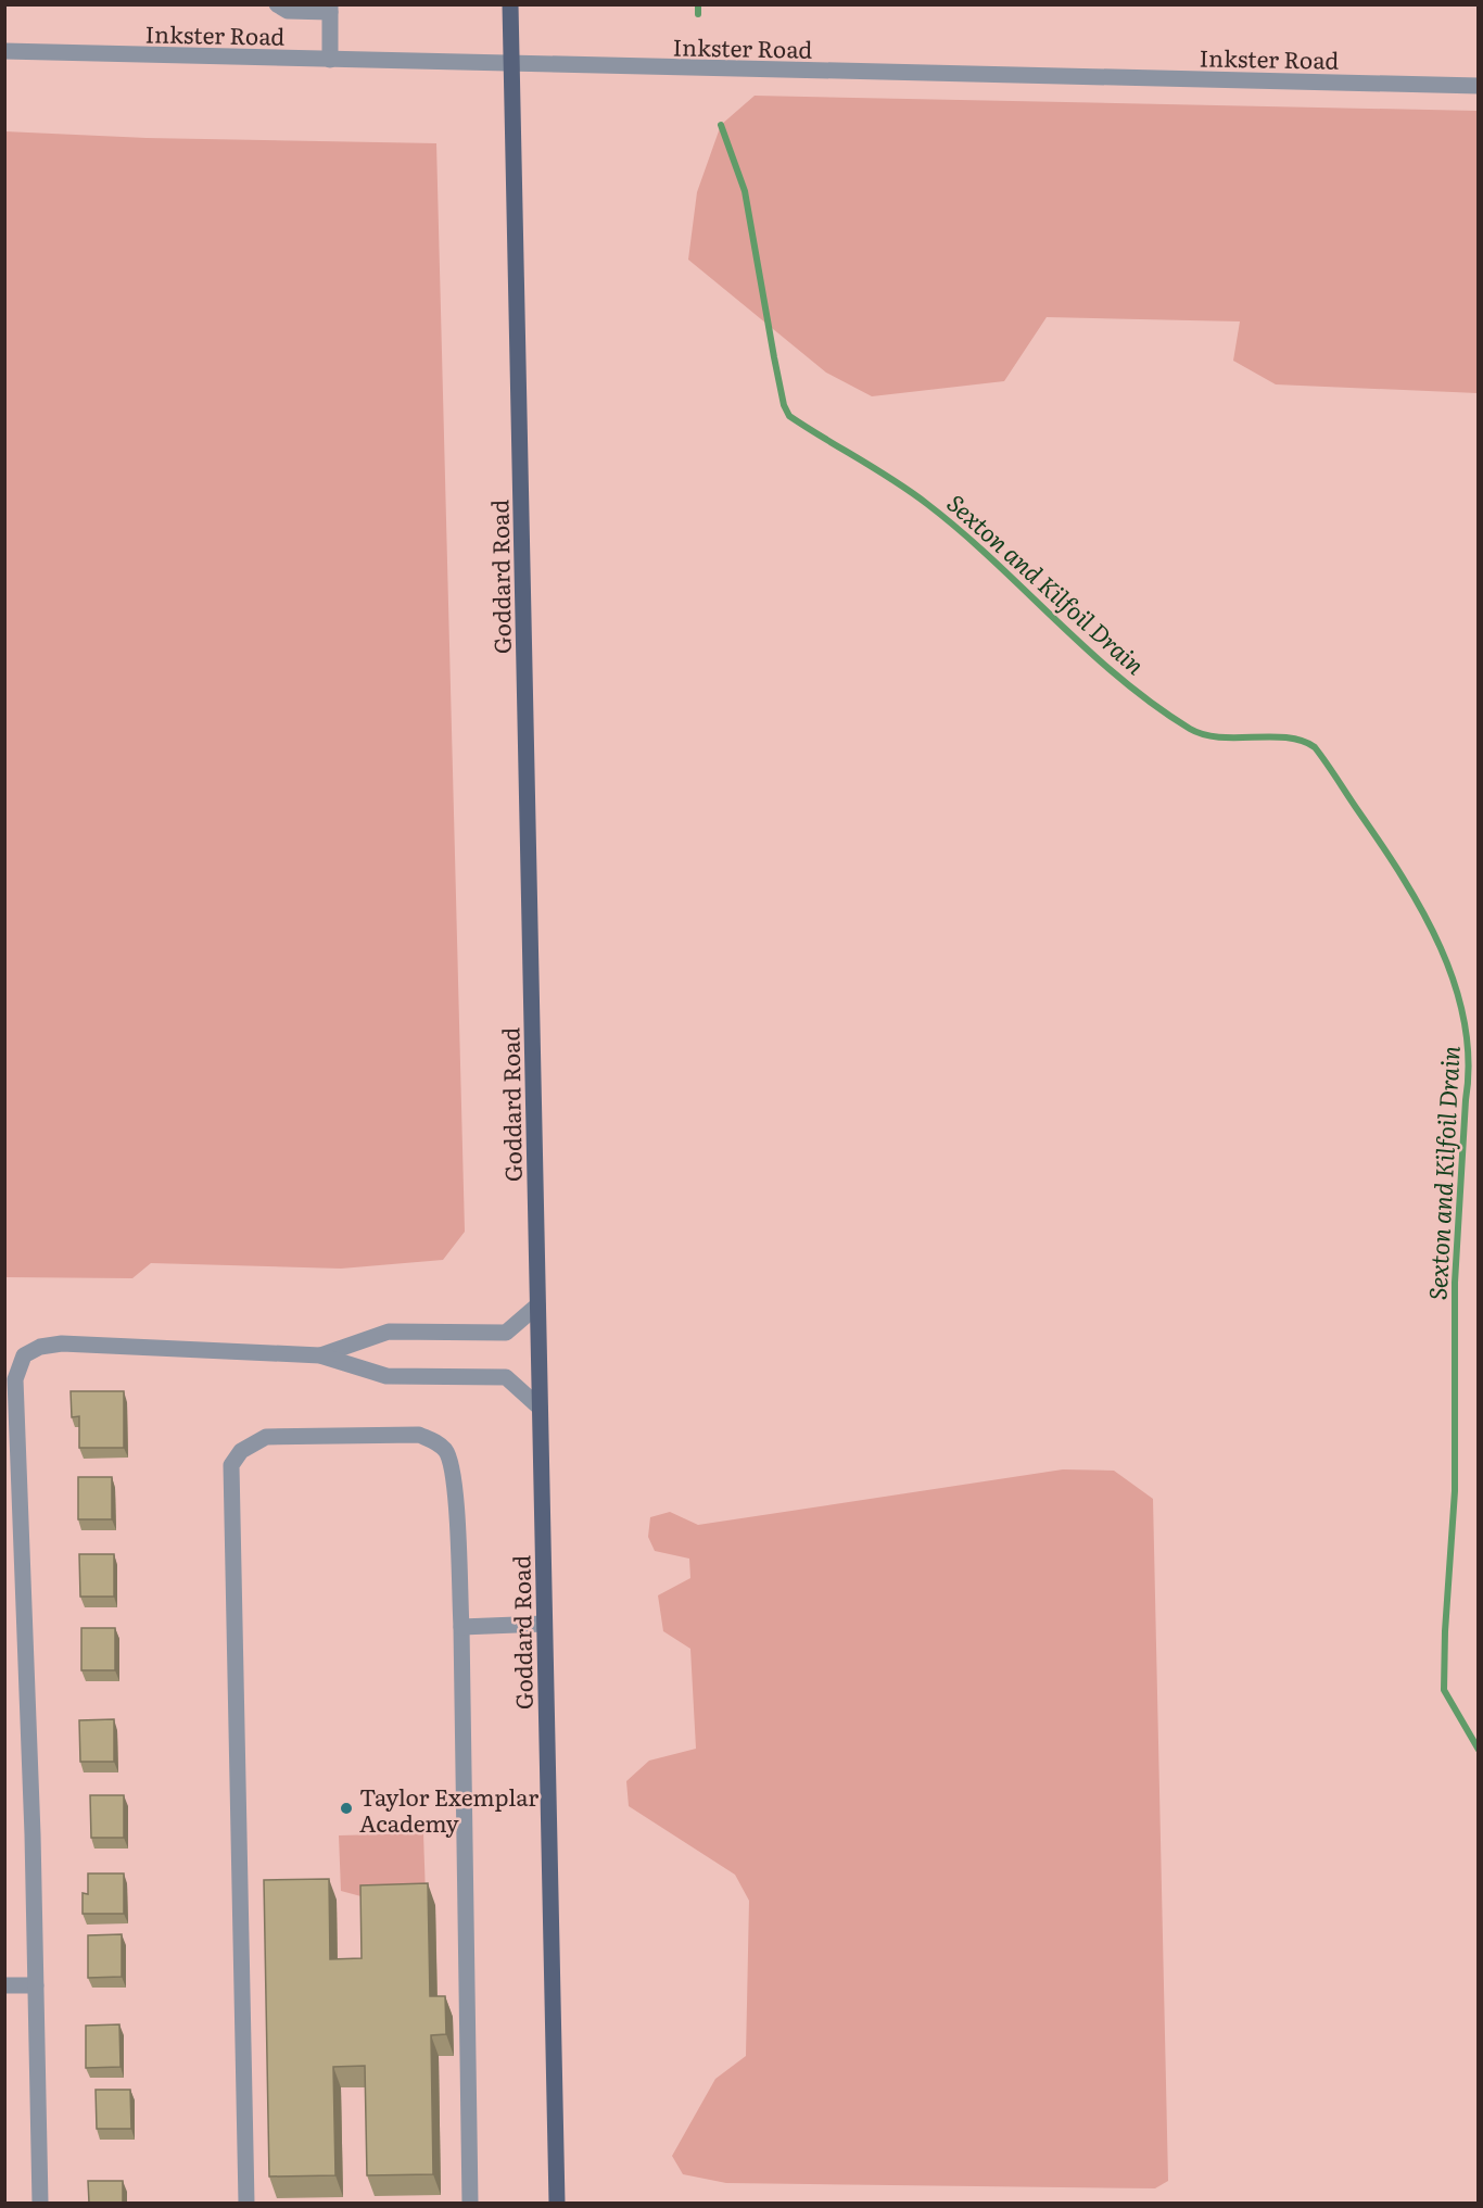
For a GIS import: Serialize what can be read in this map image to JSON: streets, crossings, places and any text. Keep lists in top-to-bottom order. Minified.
{"streets":{"main road":["Goddard Road"],"street":["Inkster Road"]},"crossings":[["Inkster Road","Goddard Road"]],"water":["Sexton and Kilfoil Drain"],"places":["Taylor Exemplar Academy"]}
